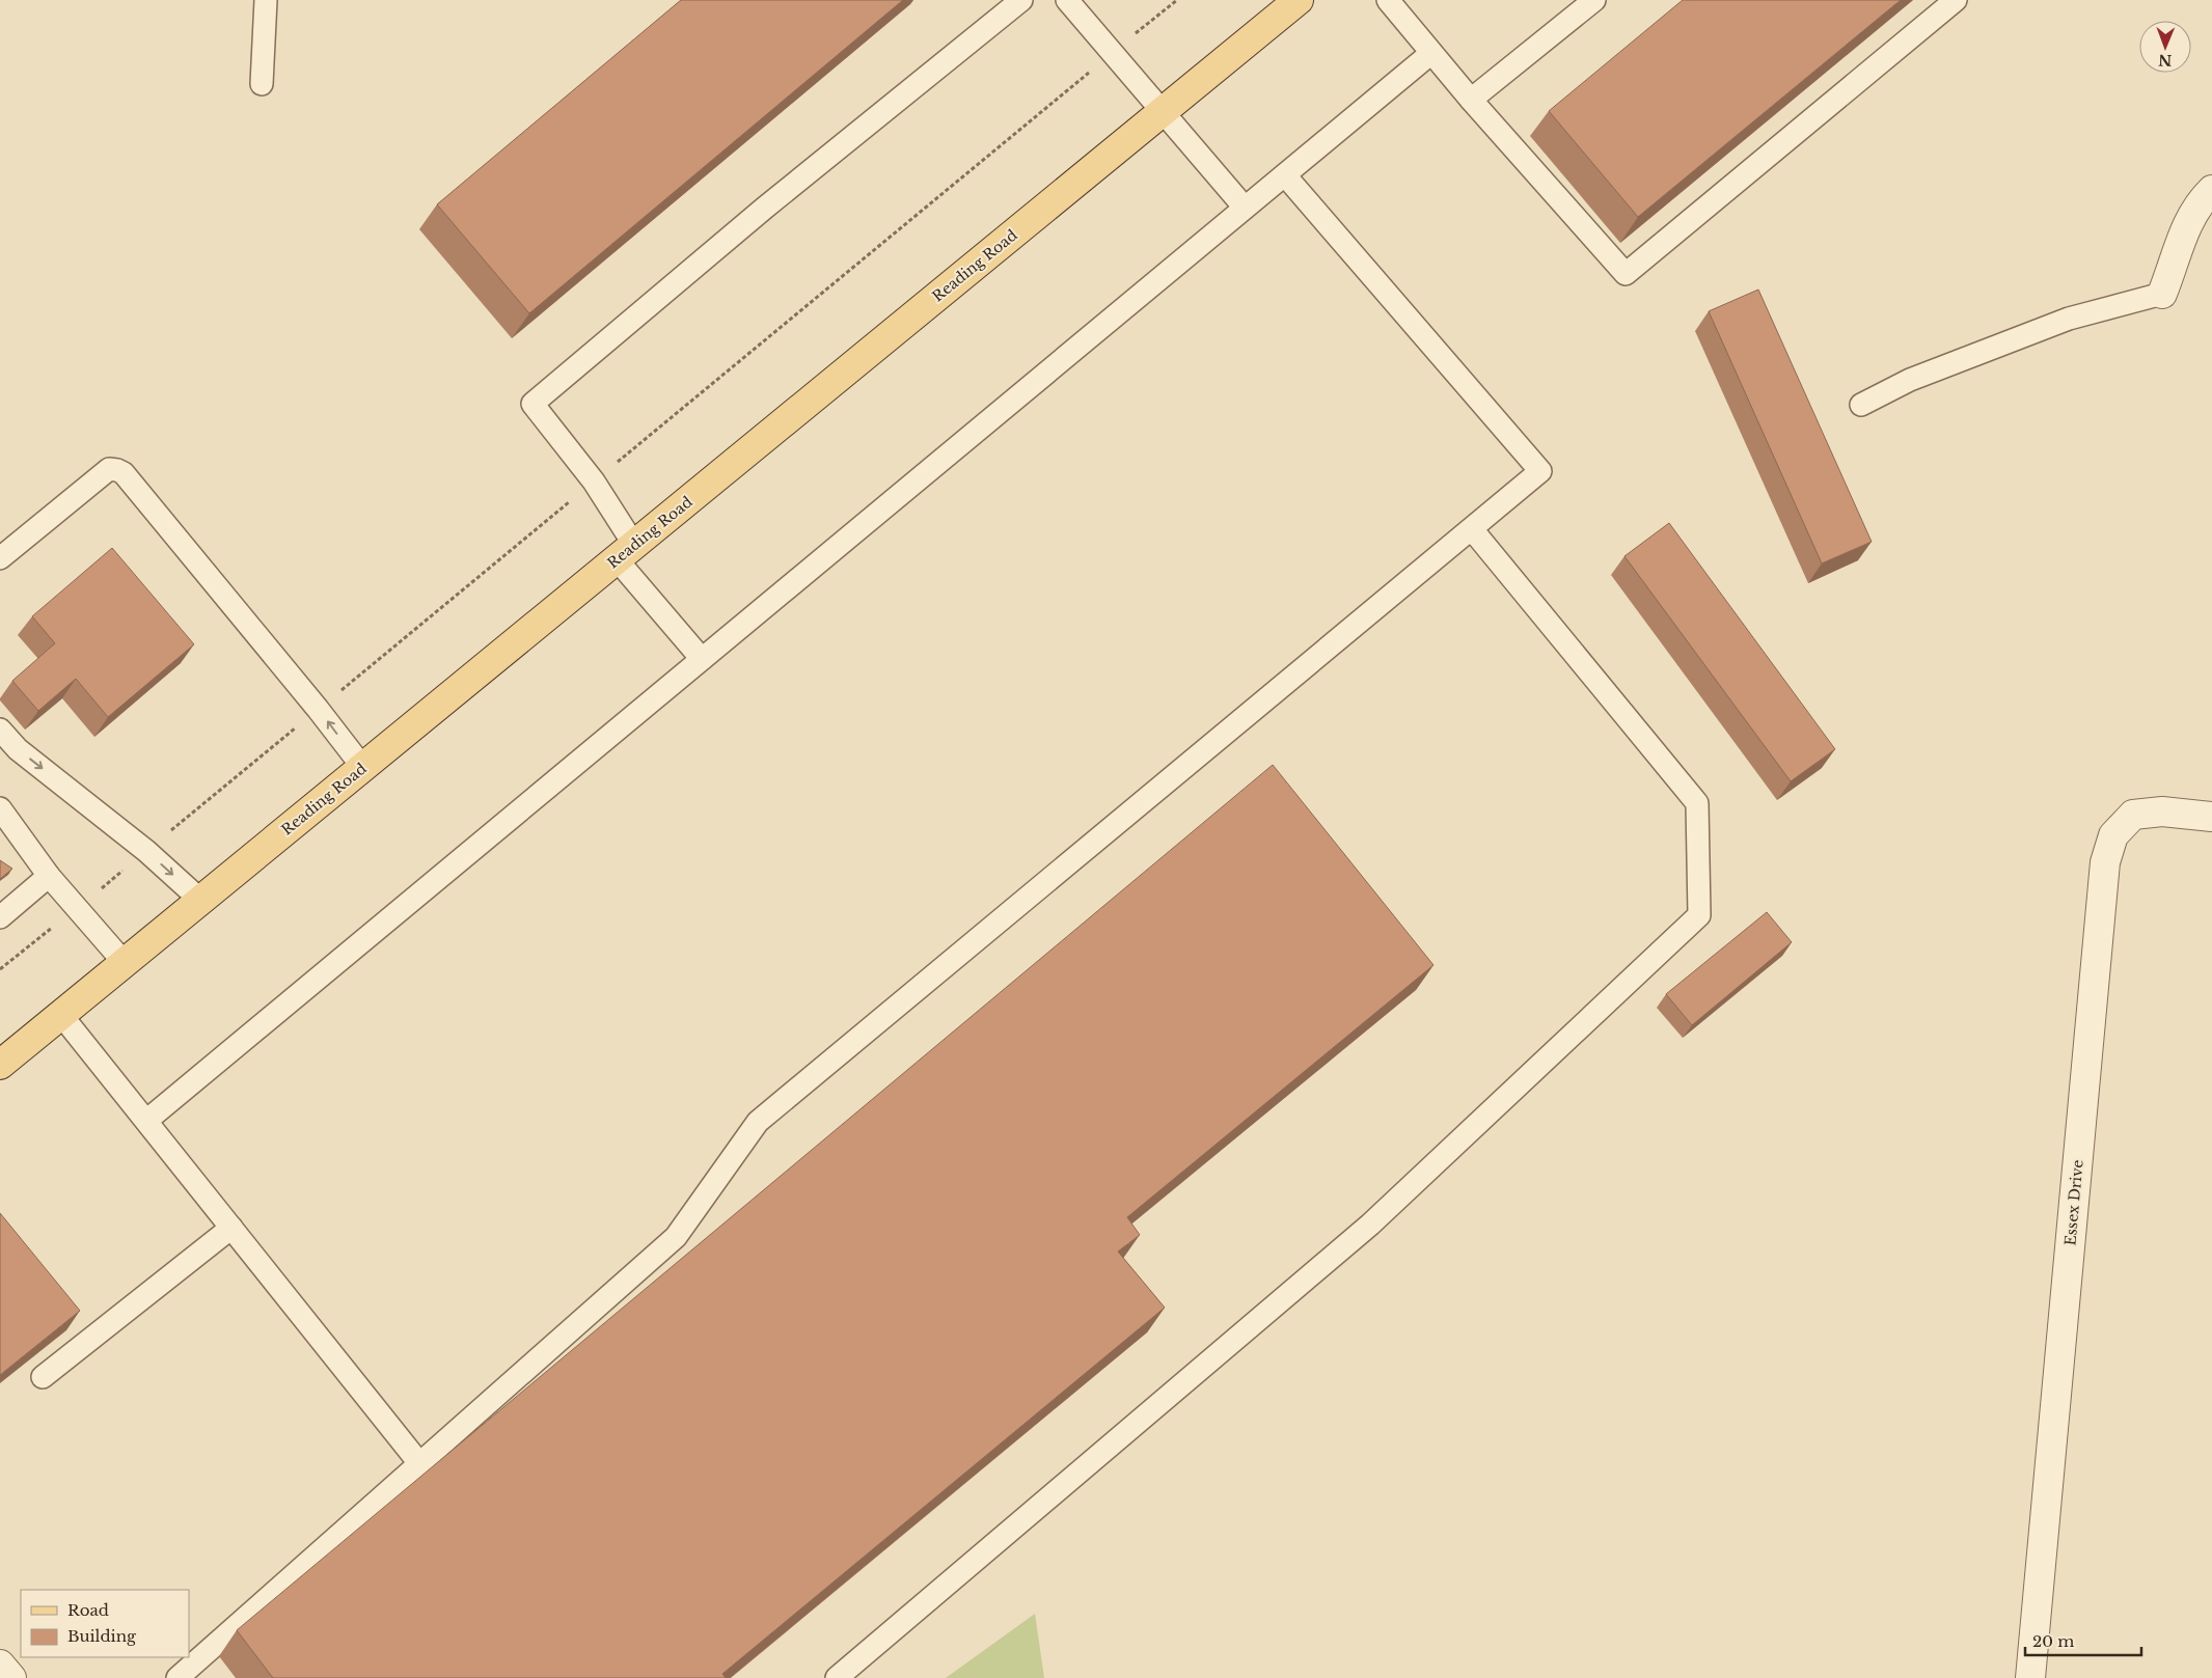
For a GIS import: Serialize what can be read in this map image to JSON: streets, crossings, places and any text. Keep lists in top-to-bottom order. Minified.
{"streets":{"main road":["Reading Road"],"street":["Essex Drive"]},"legend":["Road","Building"],"scale_bar":"20 m","north":"bottom"}
